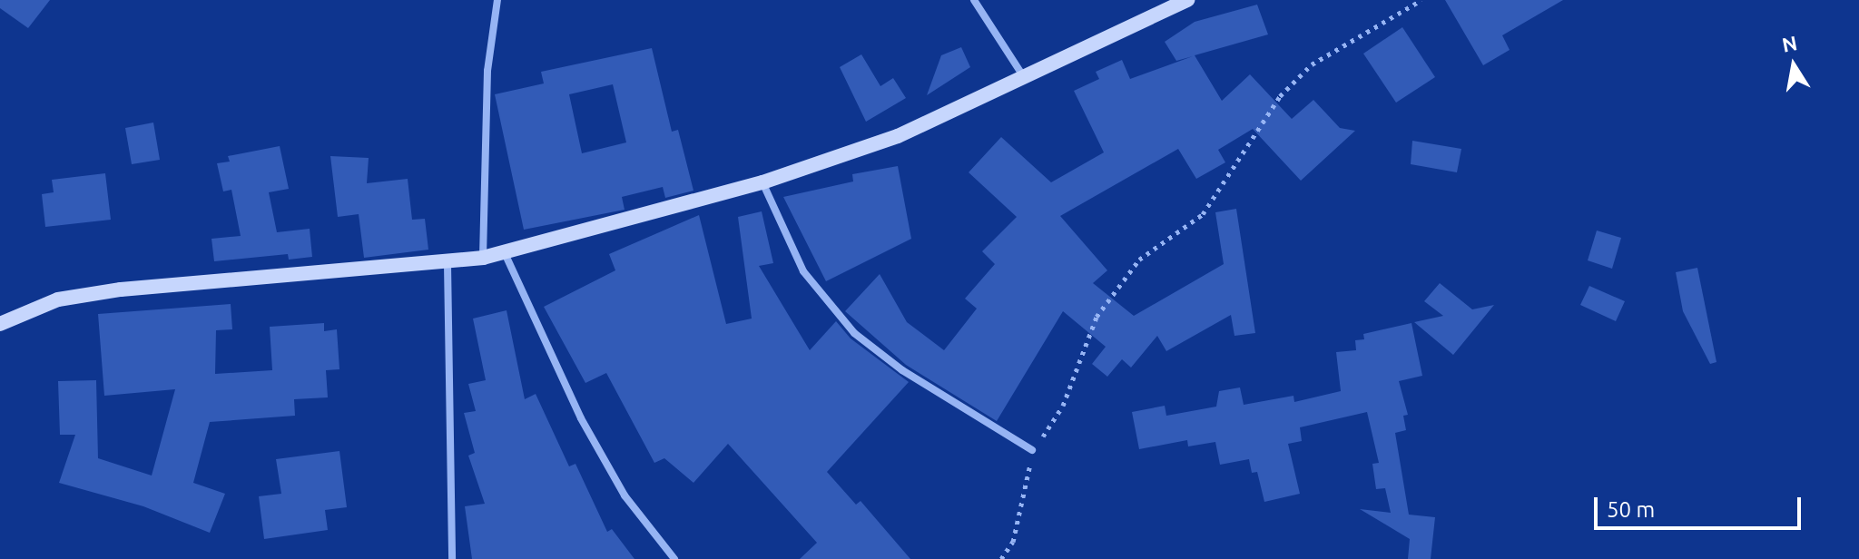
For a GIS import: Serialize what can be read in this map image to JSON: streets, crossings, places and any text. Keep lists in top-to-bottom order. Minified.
{"scale_bar":"50 m","north":"top"}
